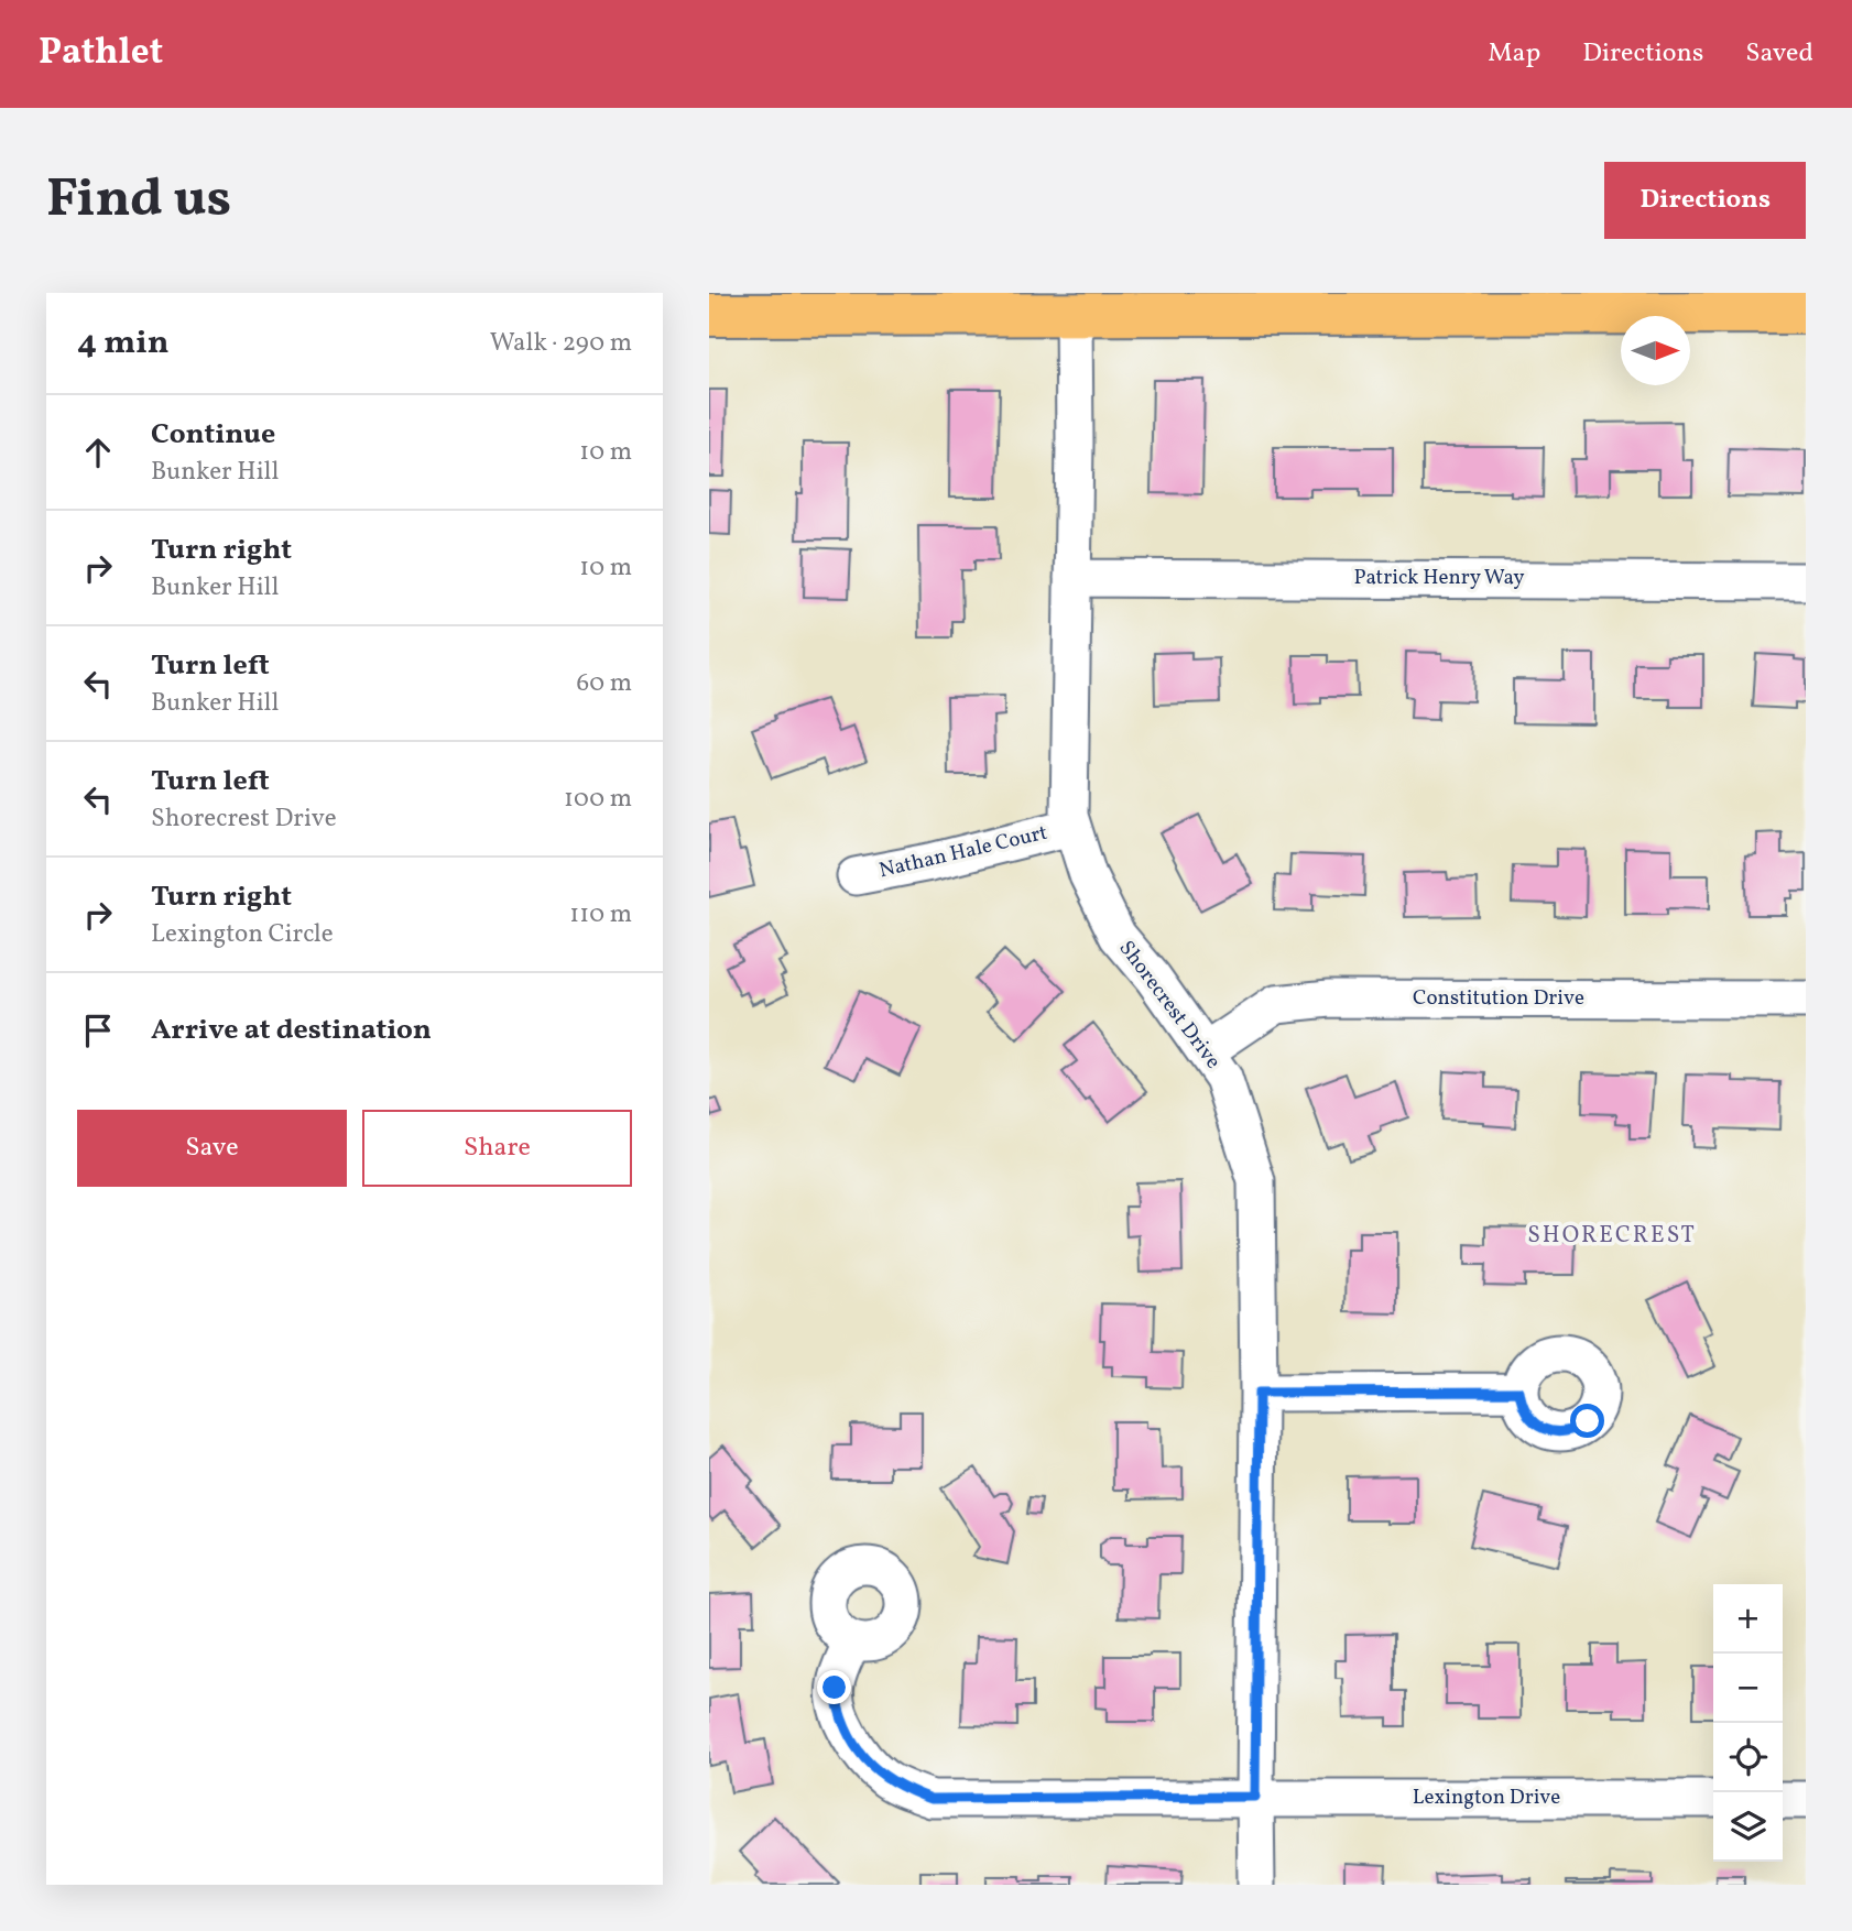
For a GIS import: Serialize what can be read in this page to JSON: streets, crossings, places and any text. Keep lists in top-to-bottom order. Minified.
{"streets":{"street":["Patrick Henry Way","Nathan Hale Court","Constitution Drive","Shorecrest Drive","Lexington Drive"]},"crossings":[["Patrick Henry Way","Shorecrest Drive"],["Nathan Hale Court","Shorecrest Drive"],["Constitution Drive","Shorecrest Drive"],["Shorecrest Drive","Lexington Drive"]],"districts":["SHORECREST"],"north":"right","page":{"header":"Pathlet","nav":["Map","Directions","Saved"],"buttons":["Directions",["Save","Share"]],"title":"Find us","heading":["4 min","Walk · 290 m"],"list":[["Continue","Bunker Hill","10 m"],["Turn right","Bunker Hill","10 m"],["Turn left","Bunker Hill","60 m"],["Turn left","Shorecrest Drive","100 m"],["Turn right","Lexington Circle","110 m"],"Arrive at destination"],"map_buttons":["+","−"]}}
